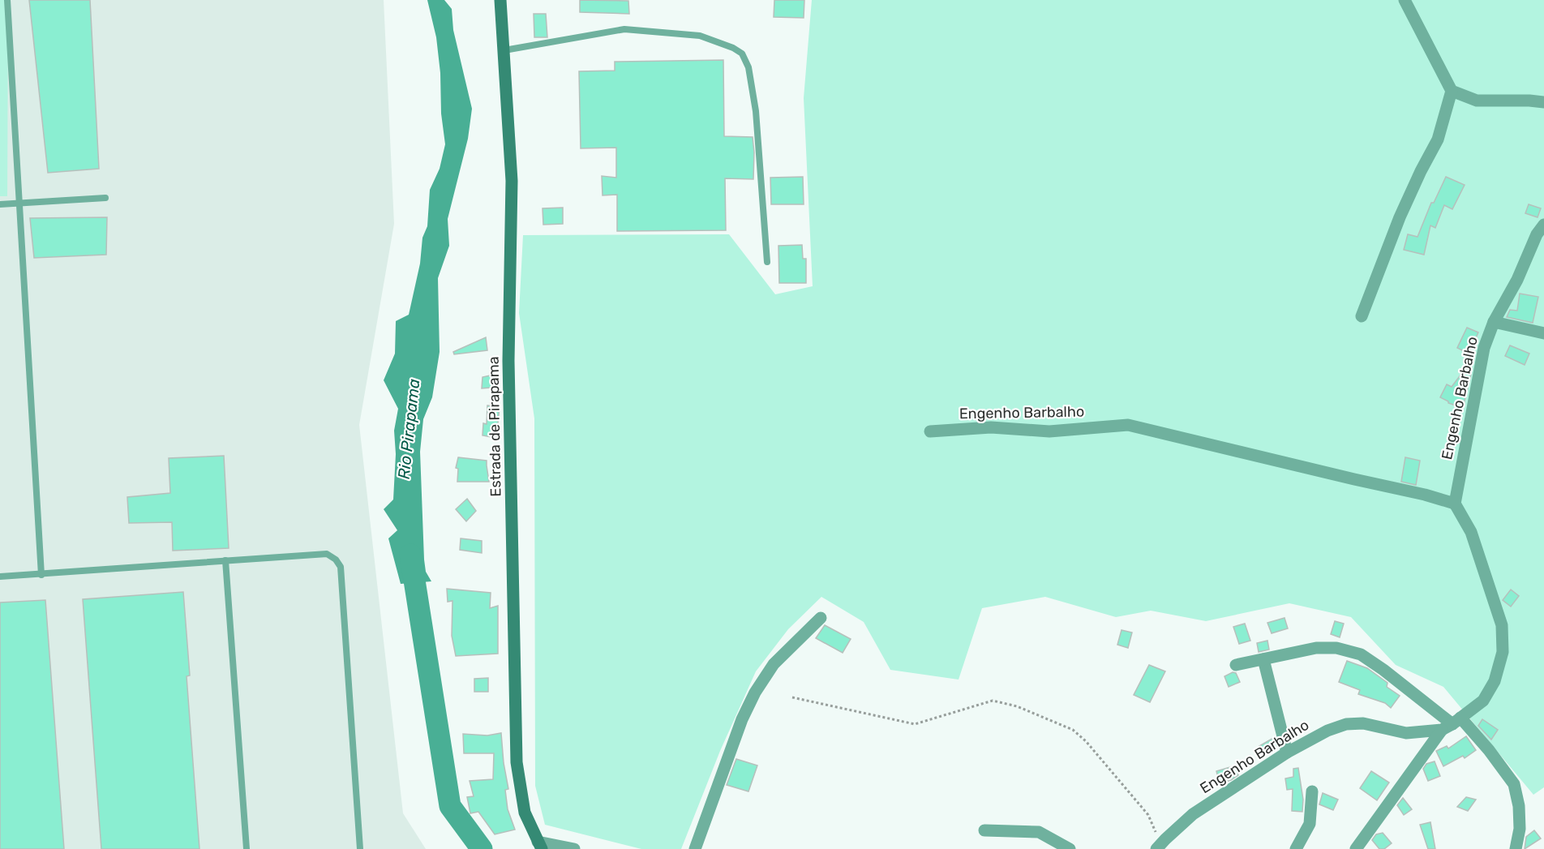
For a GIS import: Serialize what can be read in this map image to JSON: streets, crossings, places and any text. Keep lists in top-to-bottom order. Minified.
{"streets":{"main road":["Estrada de Pirapama"],"street":["Engenho Barbalho"]},"water":["Rio Pirapama"]}
